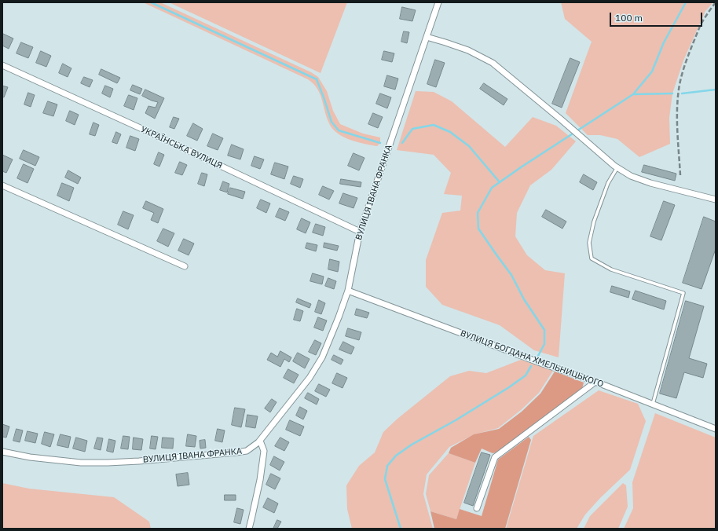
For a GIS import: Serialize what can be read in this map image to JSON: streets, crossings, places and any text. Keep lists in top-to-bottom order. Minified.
{"streets":{"street":["УКРАЇНСЬКА ВУЛИЦЯ","ВУЛИЦЯ ІВАНА ФРАНКА","ВУЛИЦЯ БОГДАНА ХМЕЛЬНИЦЬКОГО"]},"crossings":[["УКРАЇНСЬКА ВУЛИЦЯ","ВУЛИЦЯ ІВАНА ФРАНКА"],["ВУЛИЦЯ ІВАНА ФРАНКА","ВУЛИЦЯ БОГДАНА ХМЕЛЬНИЦЬКОГО"]],"scale_bar":"100 m"}
